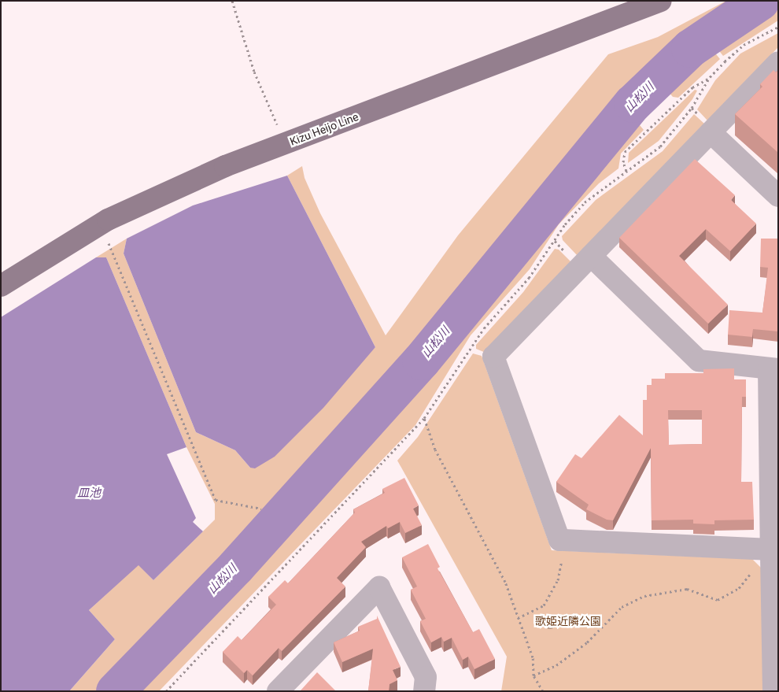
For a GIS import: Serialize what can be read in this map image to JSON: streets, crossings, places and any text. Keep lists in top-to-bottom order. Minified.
{"streets":{"main road":["Kizu Heijo Line"]},"water":["山松川","皿池"],"parks":["歌姫近隣公園"]}
